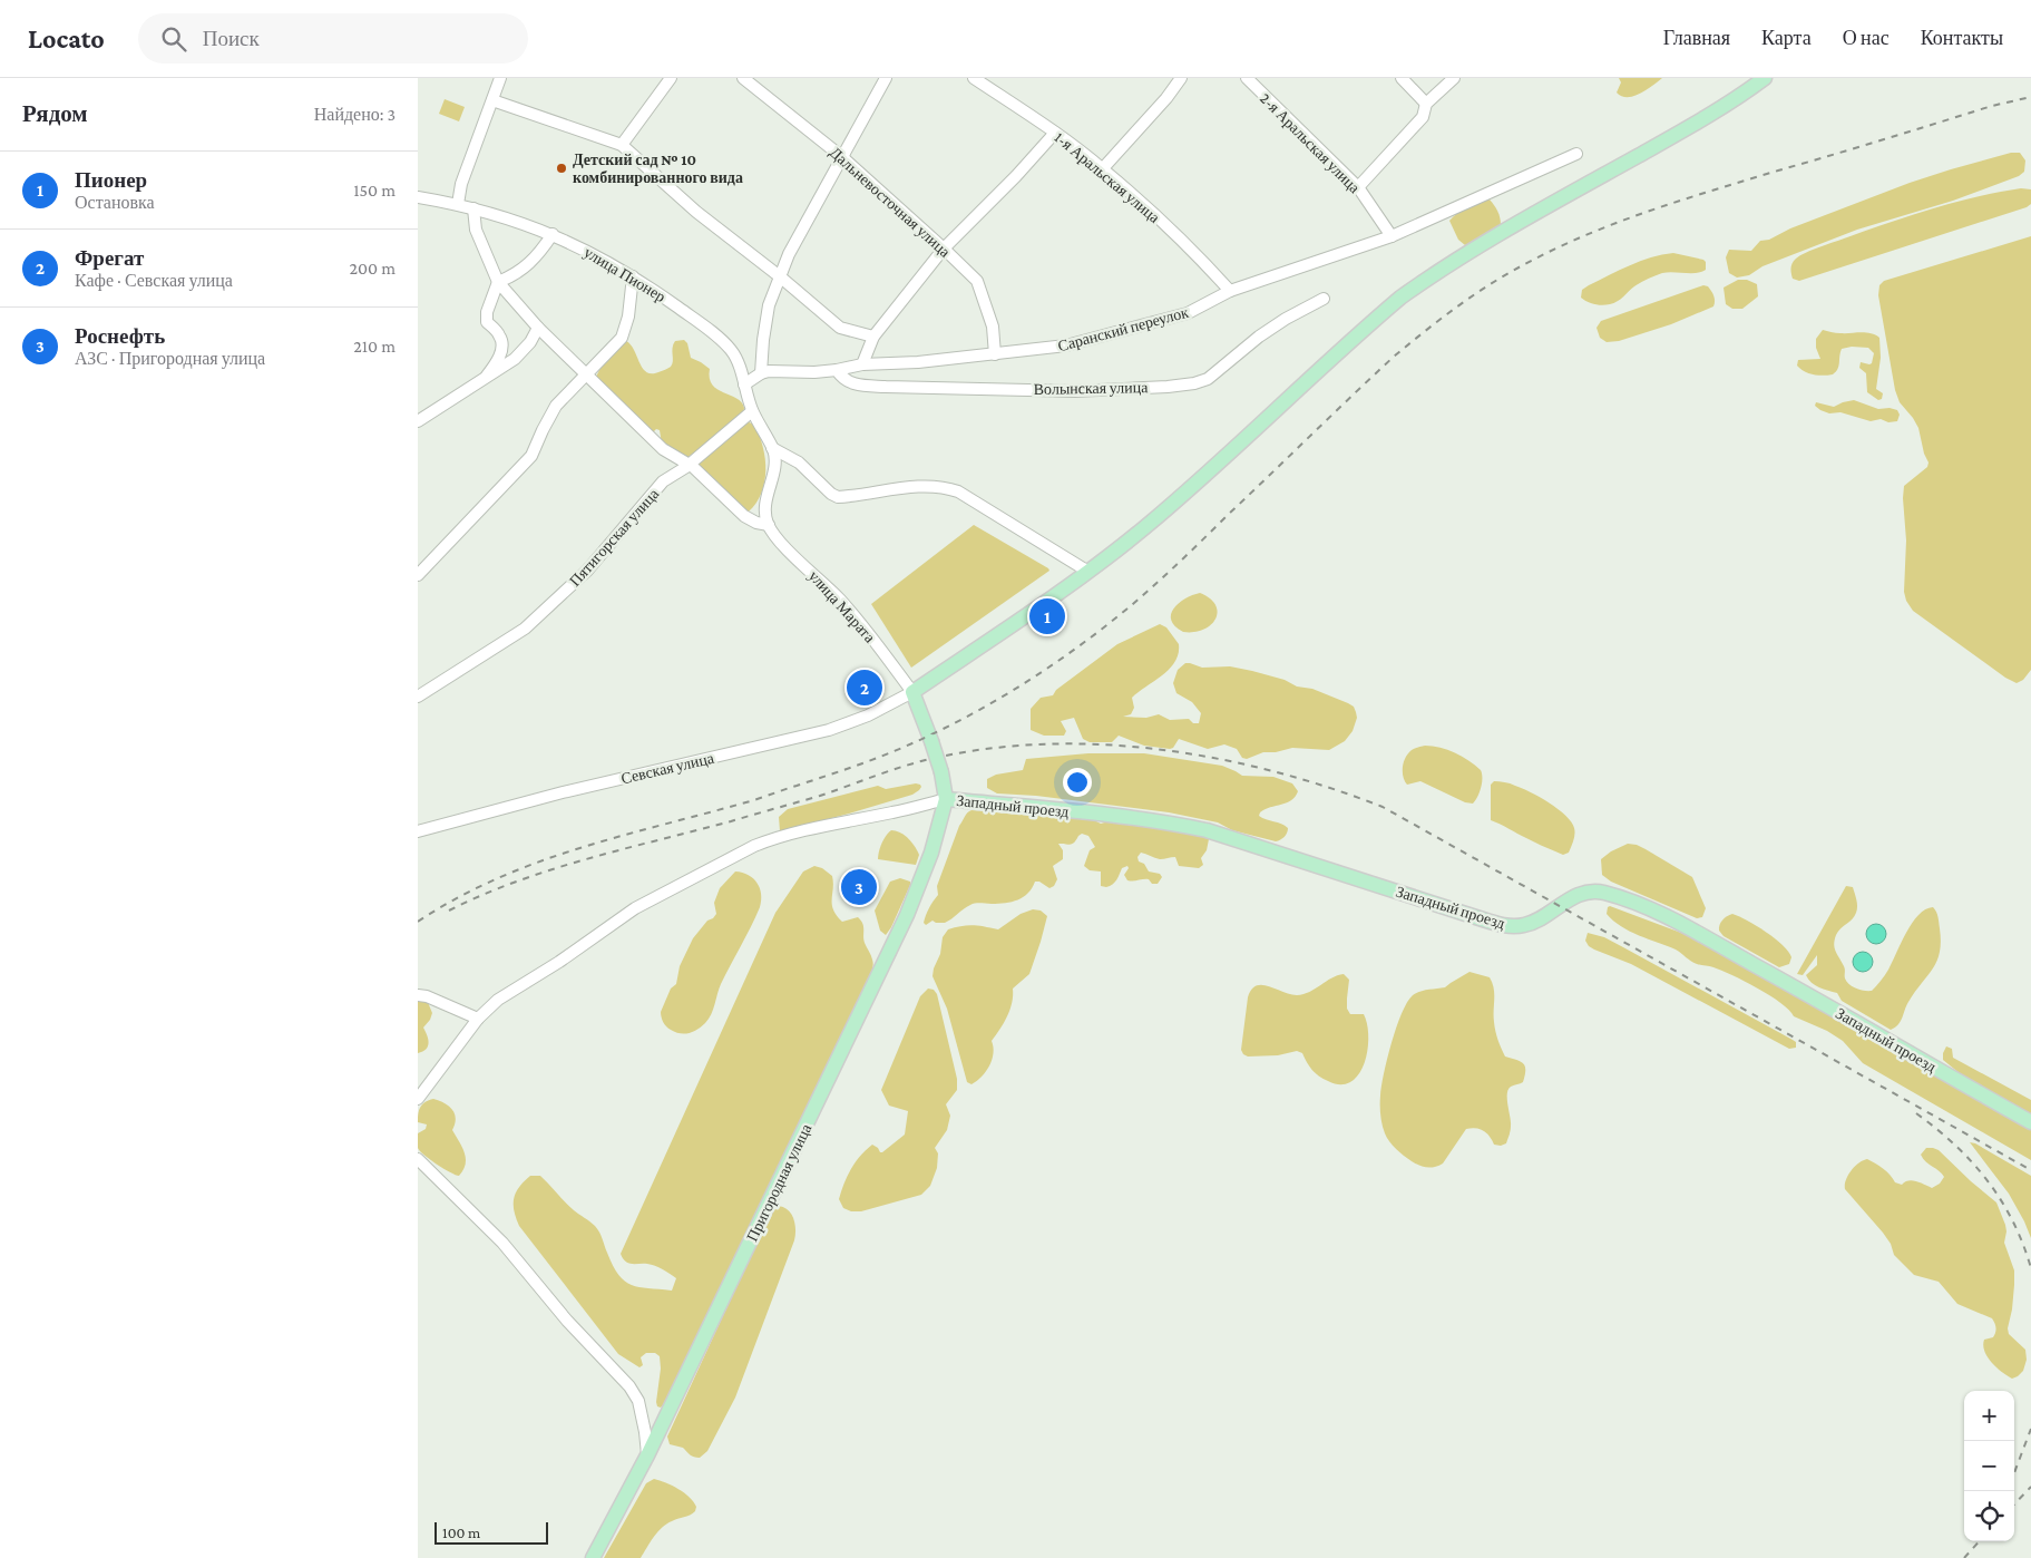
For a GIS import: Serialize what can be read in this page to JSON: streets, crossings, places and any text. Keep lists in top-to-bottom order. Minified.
{"streets":{"main road":["Западный проезд","Пригородная улица"],"street":["2-я Аральская улица","1-я Аральская улица","Дальневосточная улица","улица Пионер","Саранский переулок","Волынская улица","Пятигорская улица","улица Марата","Севская улица"]},"crossings":[["2-я Аральская улица","Саранский переулок"],["1-я Аральская улица","Саранский переулок"],["Дальневосточная улица","Саранский переулок"],["улица Пионер","Пятигорская улица"],["улица Пионер","улица Марата"],["Саранский переулок","Волынская улица"],["улица Марата","Севская улица"],["Западный проезд","Пригородная улица"]],"places":["Детский сад № 10 комбинированного вида"],"scale_bar":"100 m","page":{"header":"Locato","search":"Поиск","nav":["Главная","Карта","О нас","Контакты"],"heading":["Рядом","Найдено: 3"],"list":[{"mark":"1","name":"Пионер","note":"Остановка","value":"150 m"},{"mark":"2","name":"Фрегат","note":"Кафе · Севская улица","value":"200 m"},{"mark":"3","name":"Роснефть","note":"АЗС · Пригородная улица","value":"210 m"}],"pins":["1","2","3"],"map_buttons":["+","−"],"scale":"100 m"}}
